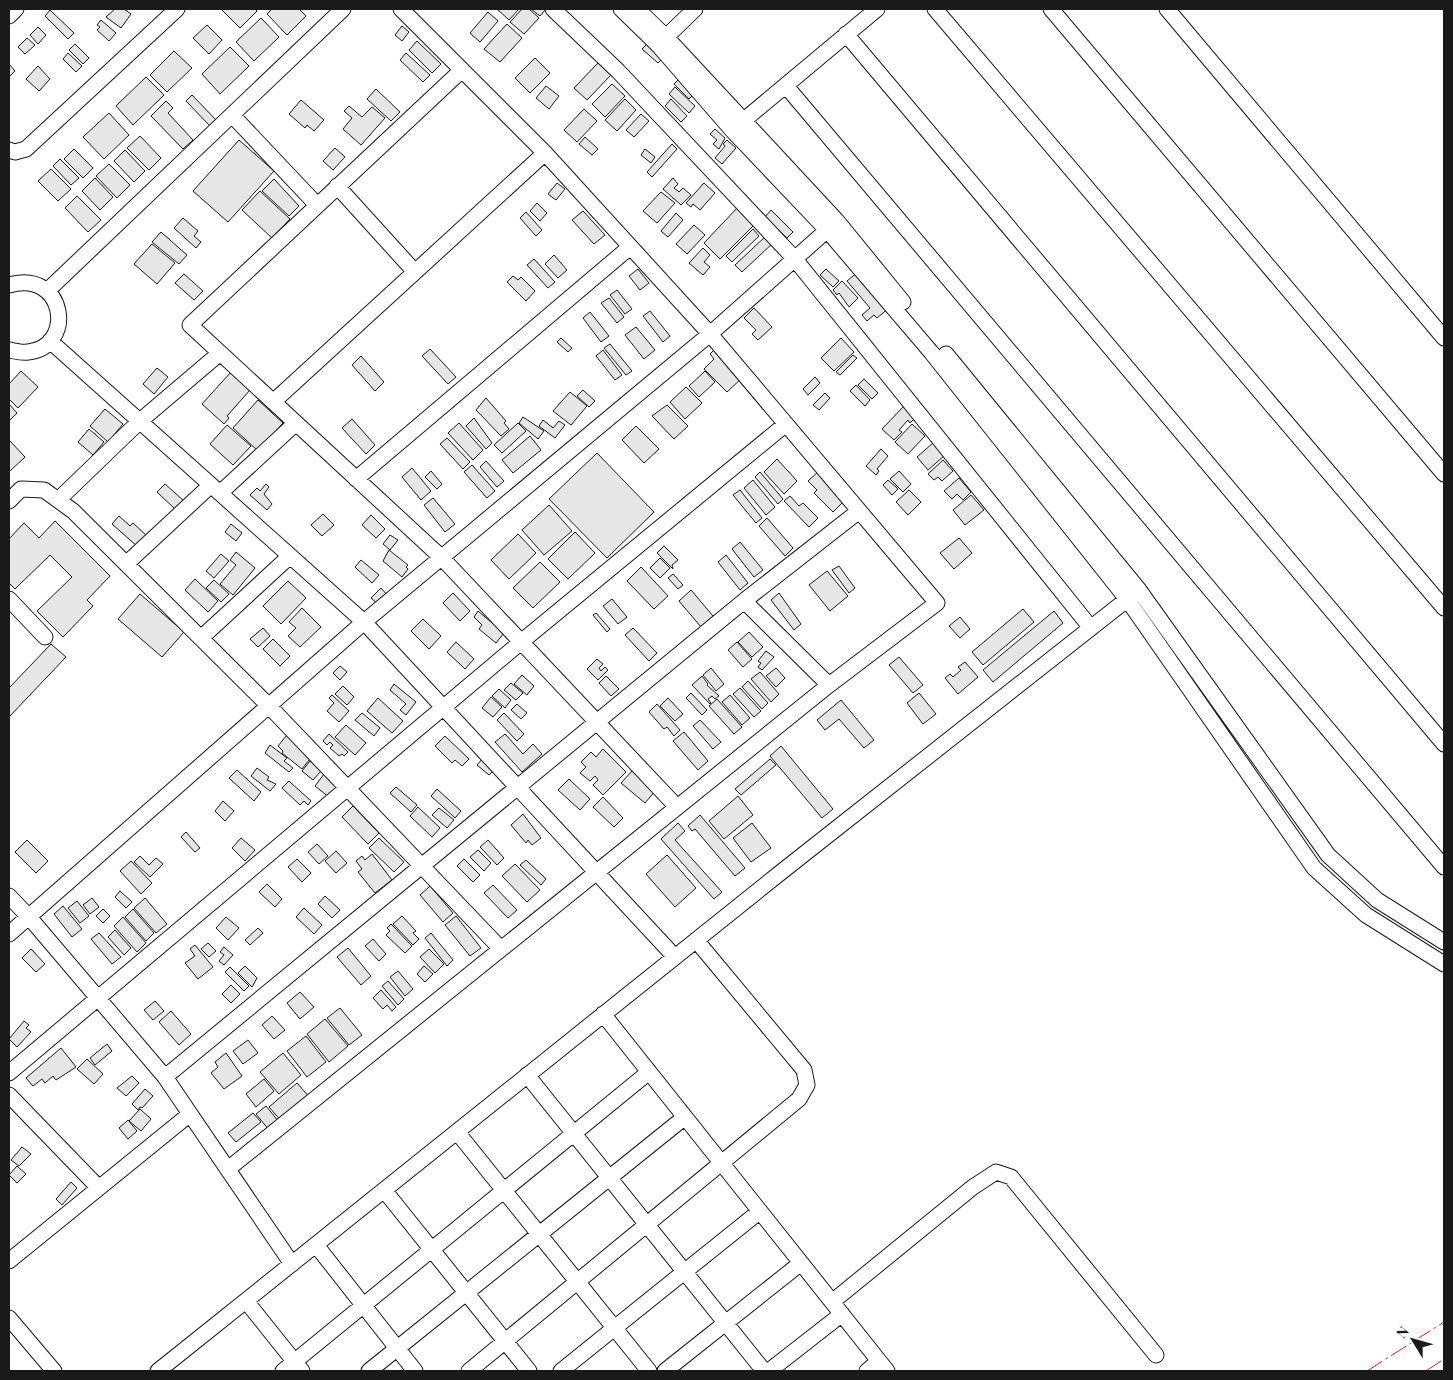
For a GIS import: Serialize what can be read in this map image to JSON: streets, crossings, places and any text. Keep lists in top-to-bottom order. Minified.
{"north":"top left"}
